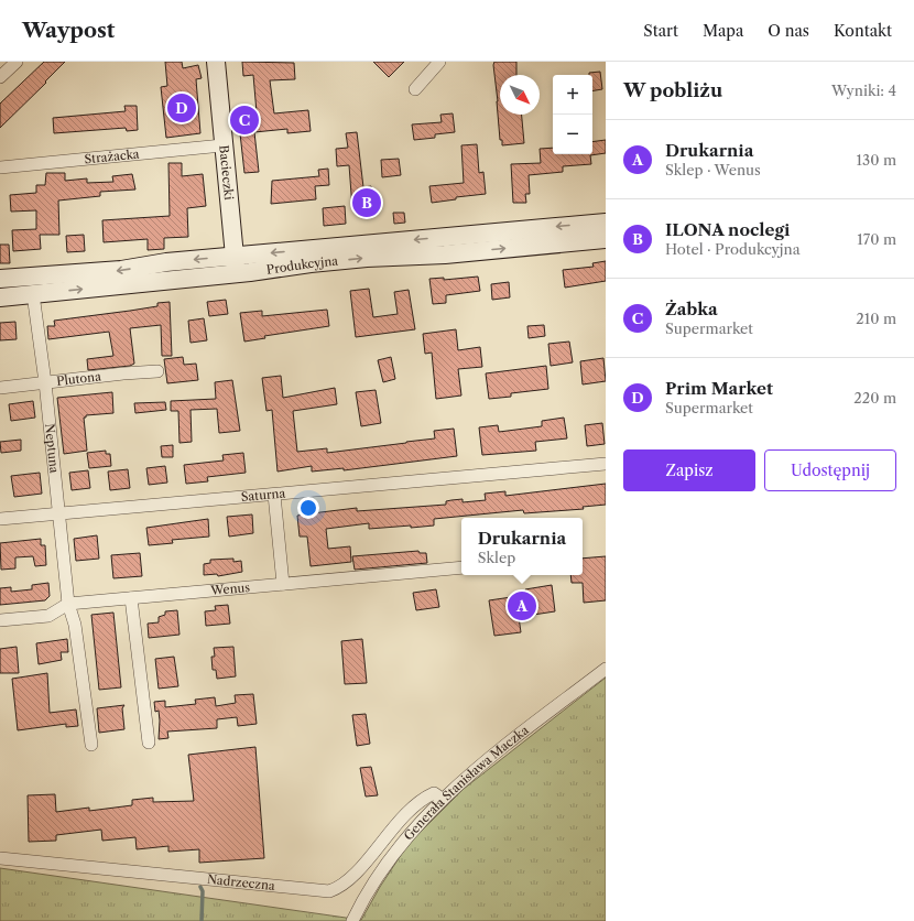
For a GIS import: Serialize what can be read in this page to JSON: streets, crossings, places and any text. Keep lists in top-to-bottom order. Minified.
{"streets":{"main road":["Bacieczki","Produkcyjna"],"street":["Strażacka","Plutona","Neptuna","Saturna","Wenus","Generała Stanisława Maczka","Nadrzeczna"]},"crossings":[["Strażacka","Bacieczki"],["Bacieczki","Produkcyjna"],["Produkcyjna","Neptuna"],["Plutona","Neptuna"],["Neptuna","Saturna"],["Neptuna","Wenus"],["Generała Stanisława Maczka","Nadrzeczna"]],"north":"bottom right","page":{"header":"Waypost","nav":["Start","Mapa","O nas","Kontakt"],"heading":["W pobliżu","Wyniki: 4"],"map_buttons":["+","−"],"pins":["D","C","B","A"],"list":[{"mark":"A","name":"Drukarnia","note":"Sklep · Wenus","value":"130 m"},{"mark":"B","name":"ILONA noclegi","note":"Hotel · Produkcyjna","value":"170 m"},{"mark":"C","name":"Żabka","note":"Supermarket","value":"210 m"},{"mark":"D","name":"Prim Market","note":"Supermarket","value":"220 m"}],"buttons":["Zapisz","Udostępnij"],"popup":["Drukarnia","Sklep"]}}
